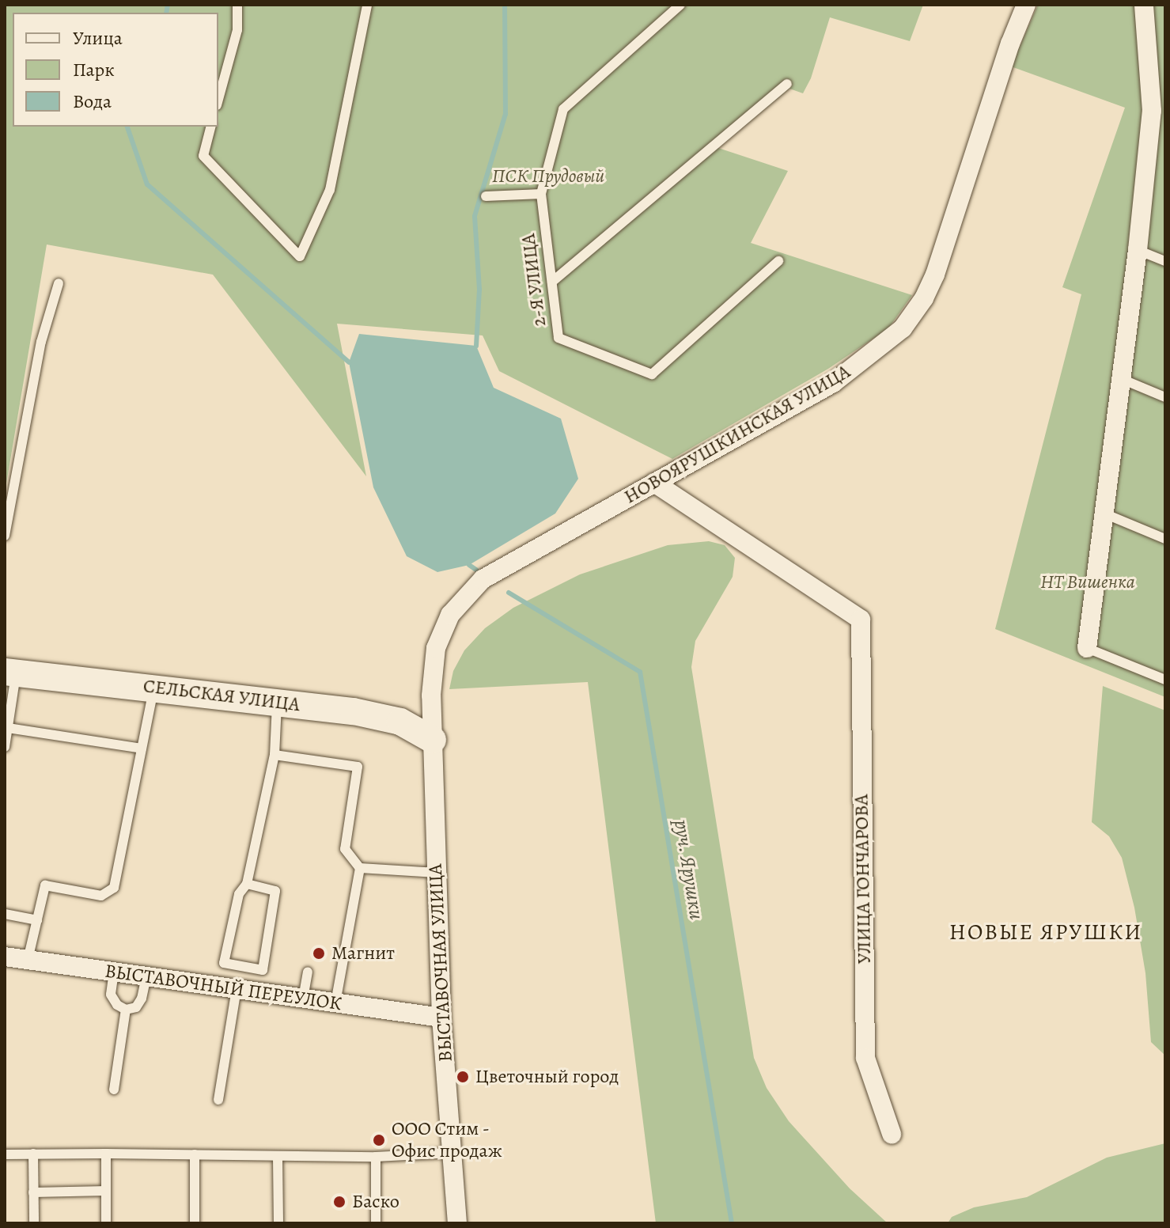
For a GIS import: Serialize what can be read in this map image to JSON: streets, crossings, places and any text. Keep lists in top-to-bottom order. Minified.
{"streets":{"street":["НОВОЯРУШКИНСКАЯ УЛИЦА","СЕЛЬСКАЯ УЛИЦА","УЛИЦА ГОНЧАРОВА","ВЫСТАВОЧНАЯ УЛИЦА","ВЫСТАВОЧНЫЙ ПЕРЕУЛОК"],"lane":["2-Я УЛИЦА"]},"crossings":[["НОВОЯРУШКИНСКАЯ УЛИЦА","СЕЛЬСКАЯ УЛИЦА"],["НОВОЯРУШКИНСКАЯ УЛИЦА","УЛИЦА ГОНЧАРОВА"],["НОВОЯРУШКИНСКАЯ УЛИЦА","ВЫСТАВОЧНАЯ УЛИЦА"],["СЕЛЬСКАЯ УЛИЦА","ВЫСТАВОЧНАЯ УЛИЦА"],["ВЫСТАВОЧНАЯ УЛИЦА","ВЫСТАВОЧНЫЙ ПЕРЕУЛОК"]],"districts":["НОВЫЕ ЯРУШКИ"],"water":["руч. Ярушки"],"parks":["ПСК Прудовый","НТ Вишенка"],"places":["Магнит","Цветочный город","ООО Стим - Офис продаж","Баско"],"legend":["Улица","Парк","Вода"]}
